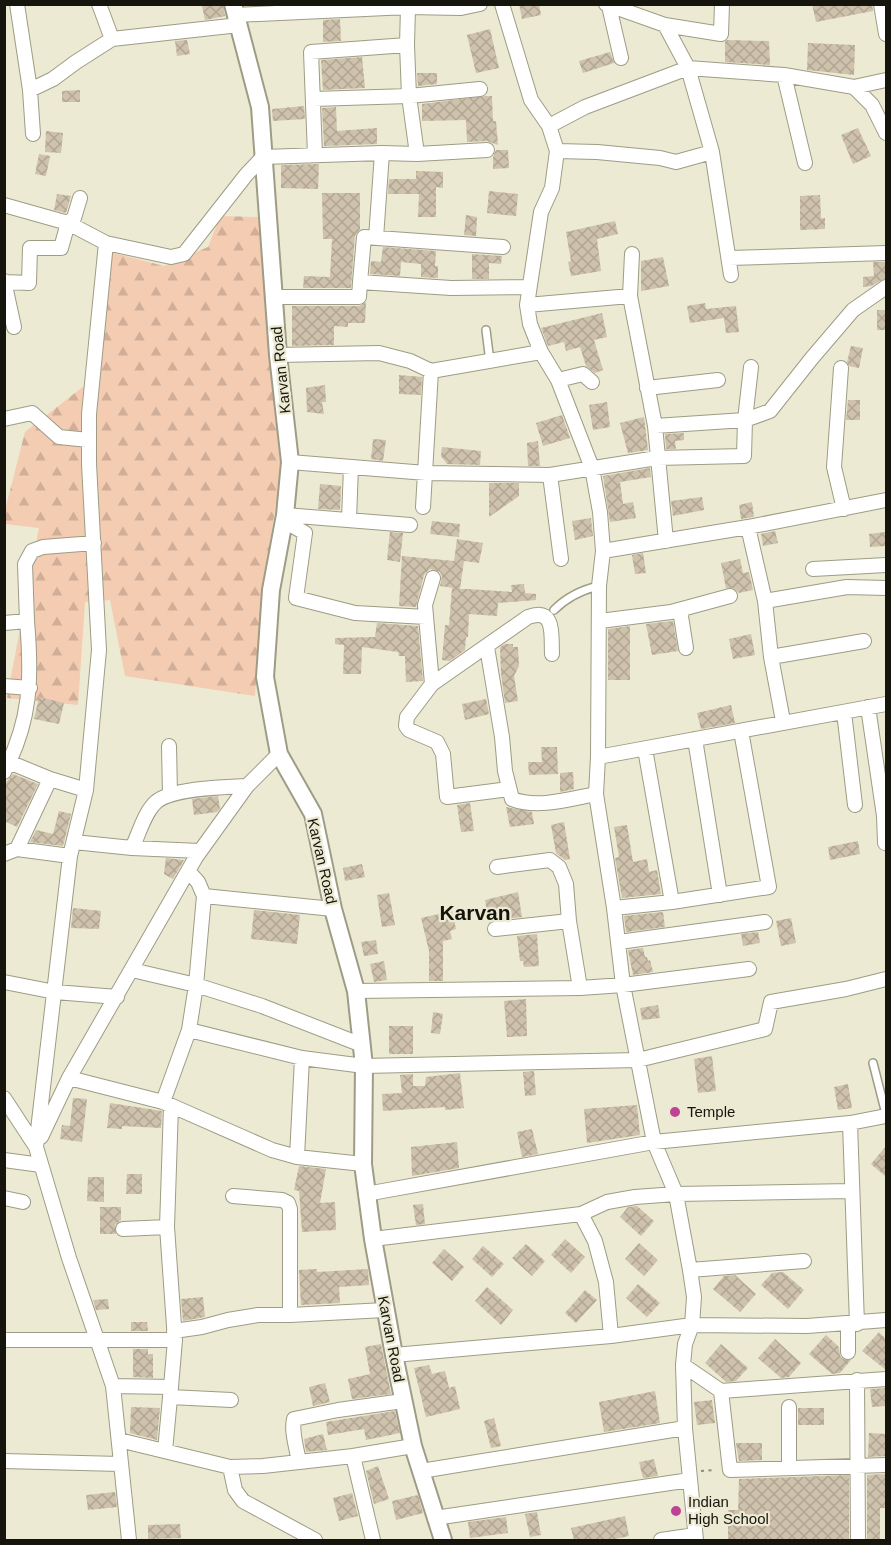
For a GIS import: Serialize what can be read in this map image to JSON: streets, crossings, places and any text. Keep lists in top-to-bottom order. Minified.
{"streets":{"street":["Karvan Road"]},"districts":["Karvan"],"places":["Temple","Indian High School"]}
